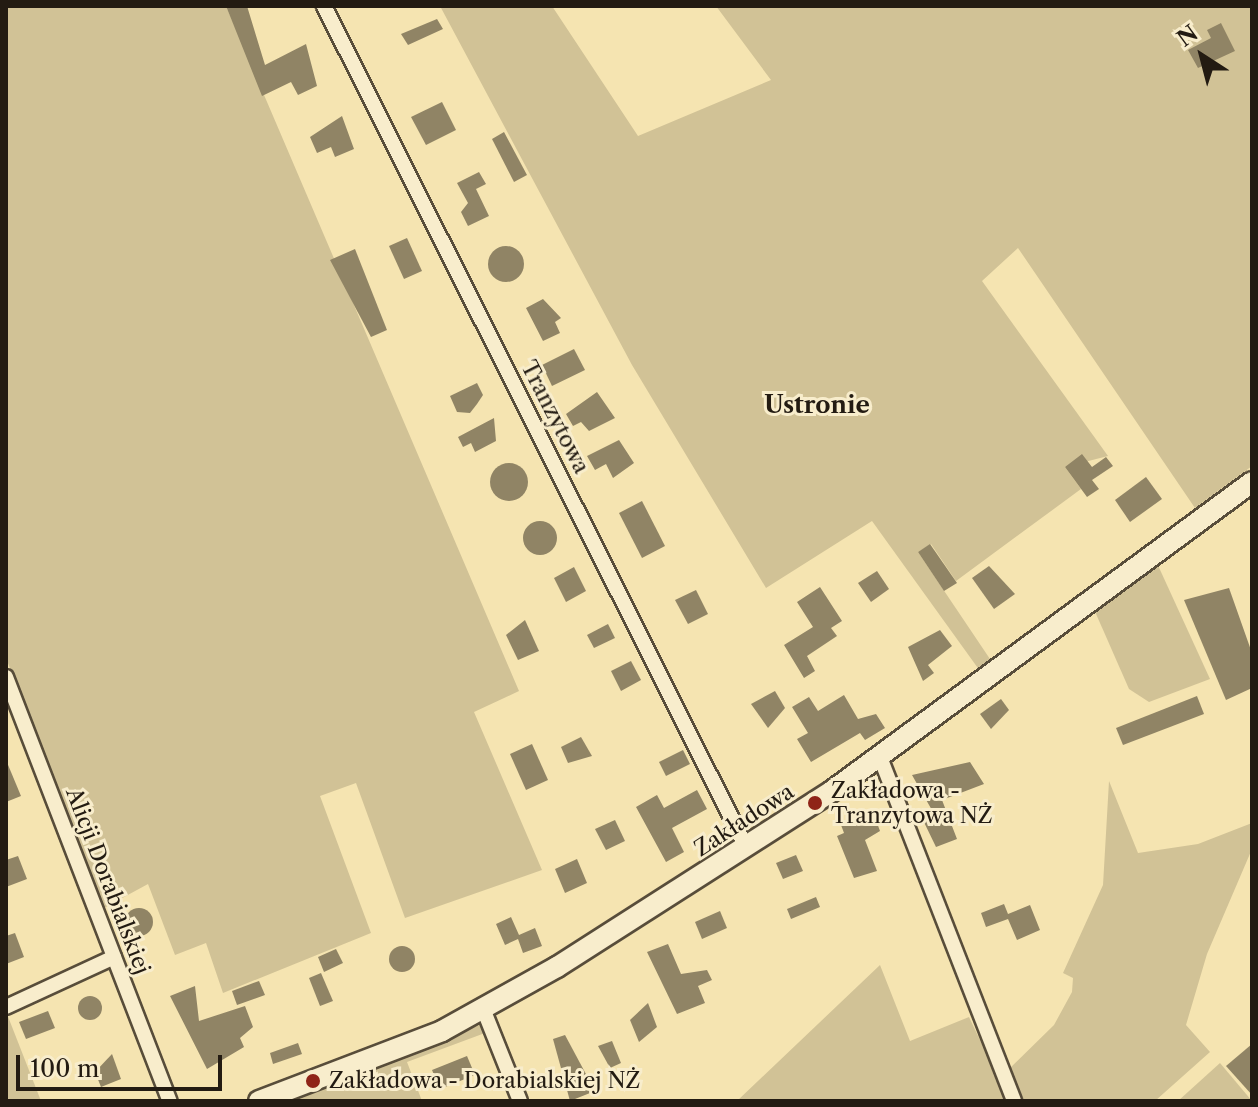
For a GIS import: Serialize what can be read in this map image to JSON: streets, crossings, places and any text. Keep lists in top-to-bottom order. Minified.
{"streets":{"street":["Tranzytowa","Zakładowa","Alicji Dorabialskiej"]},"crossings":[["Tranzytowa","Zakładowa"]],"districts":["Ustronie"],"places":["Zakładowa - Tranzytowa NŻ","Zakładowa - Dorabialskiej NŻ"],"scale_bar":"100 m","north":"top left"}
